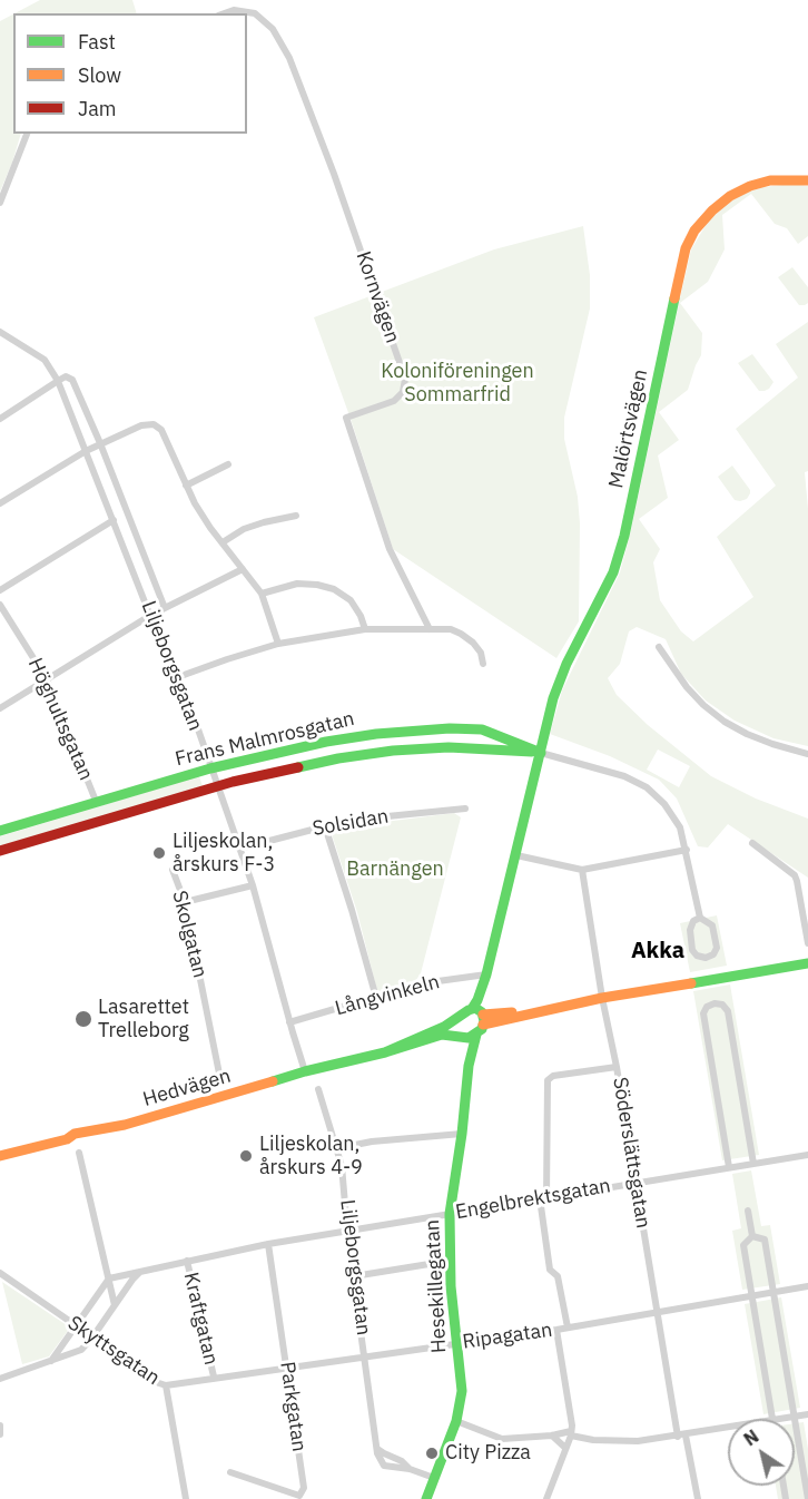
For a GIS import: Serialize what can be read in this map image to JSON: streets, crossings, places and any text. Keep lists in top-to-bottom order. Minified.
{"streets":{"street":["Kornvägen","Malörtsvägen","Liljeborgsgatan","Höghultsgatan","Frans Malmrosgatan","Solsidan","Skolgatan","Långvinkeln","Hedvägen","Söderslättsgatan","Engelbrektsgatan","Hesekillegatan","Kraftgatan","Ripagatan","Skyttsgatan","Parkgatan"]},"crossings":[["Malörtsvägen","Frans Malmrosgatan"],["Liljeborgsgatan","Frans Malmrosgatan"],["Liljeborgsgatan","Solsidan"],["Liljeborgsgatan","Långvinkeln"],["Liljeborgsgatan","Hedvägen"],["Liljeborgsgatan","Engelbrektsgatan"],["Liljeborgsgatan","Hesekillegatan"],["Liljeborgsgatan","Ripagatan"],["Höghultsgatan","Frans Malmrosgatan"],["Hedvägen","Söderslättsgatan"],["Hedvägen","Hesekillegatan"],["Söderslättsgatan","Engelbrektsgatan"],["Söderslättsgatan","Ripagatan"],["Engelbrektsgatan","Hesekillegatan"],["Engelbrektsgatan","Kraftgatan"],["Engelbrektsgatan","Parkgatan"],["Hesekillegatan","Ripagatan"],["Kraftgatan","Ripagatan"],["Ripagatan","Skyttsgatan"],["Ripagatan","Parkgatan"]],"districts":["Akka"],"parks":["Koloniföreningen Sommarfrid","Barnängen"],"places":["Liljeskolan, årskurs F-3","Lasarettet Trelleborg","Liljeskolan, årskurs 4-9","City Pizza"],"legend":["Fast","Slow","Jam"],"north":"top left"}
